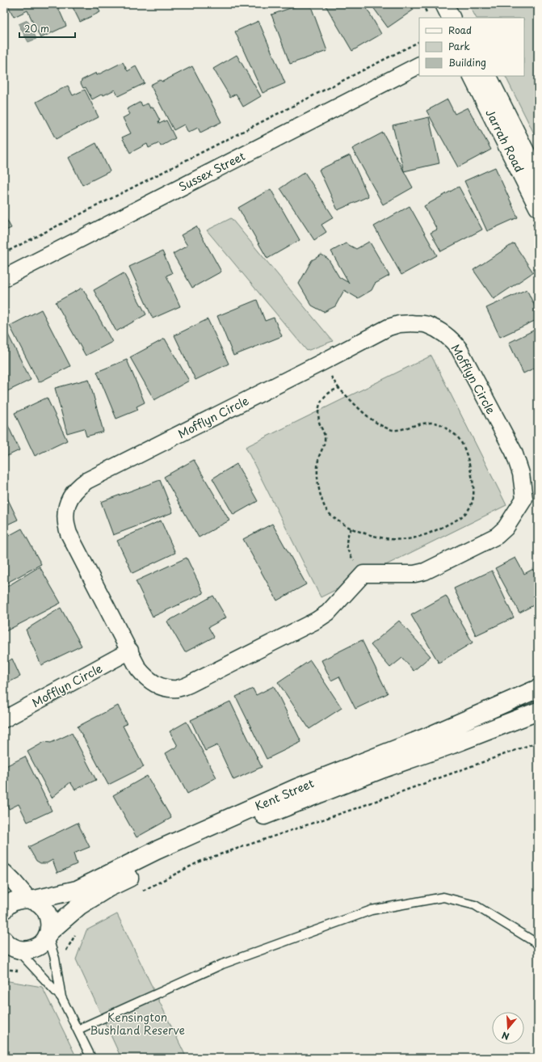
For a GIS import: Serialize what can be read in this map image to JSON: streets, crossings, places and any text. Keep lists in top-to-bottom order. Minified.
{"streets":{"main road":["Jarrah Road","Kent Street"],"street":["Sussex Street","Mofflyn Circle"]},"parks":["Kensington Bushland Reserve"],"legend":["Road","Park","Building"],"scale_bar":"20 m","north":"bottom"}
